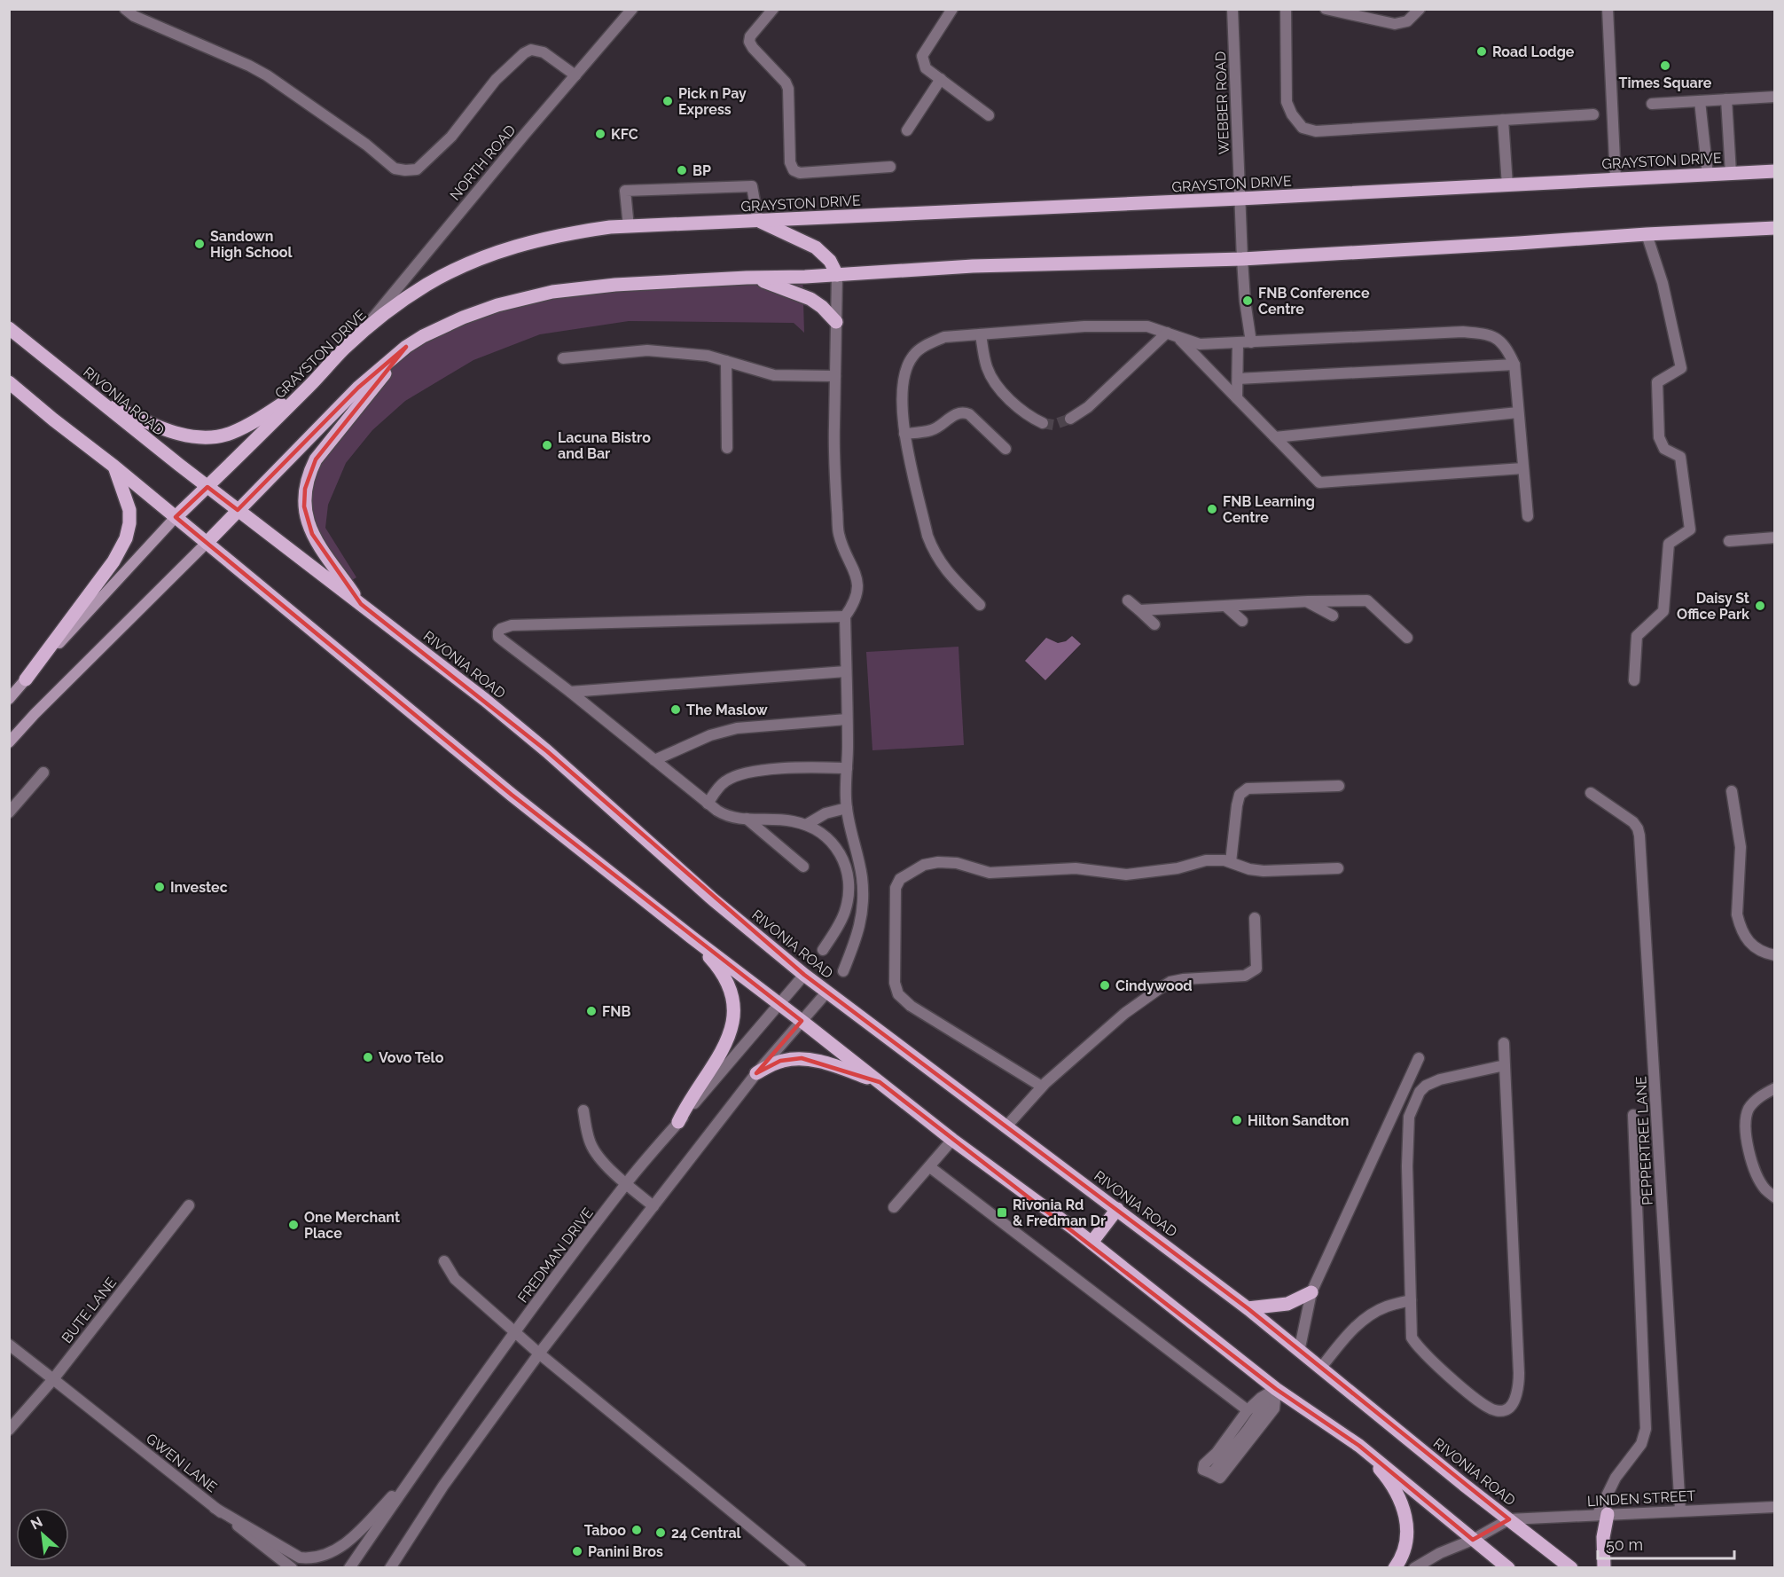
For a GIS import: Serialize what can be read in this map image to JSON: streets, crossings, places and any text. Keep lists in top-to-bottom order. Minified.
{"streets":{"main road":["GRAYSTON DRIVE","RIVONIA ROAD"],"street":["WEBBER ROAD","NORTH ROAD","PEPPERTREE LANE","FREDMAN DRIVE","BUTE LANE","GWEN LANE","LINDEN STREET"]},"crossings":[["WEBBER ROAD","GRAYSTON DRIVE"],["GRAYSTON DRIVE","NORTH ROAD"],["GRAYSTON DRIVE","RIVONIA ROAD"],["RIVONIA ROAD","FREDMAN DRIVE"],["RIVONIA ROAD","LINDEN STREET"],["PEPPERTREE LANE","LINDEN STREET"],["BUTE LANE","GWEN LANE"]],"places":{"other":["Road Lodge","Times Square","Pick n Pay Express","KFC","BP","Sandown High School","FNB Conference Centre","Lacuna Bistro and Bar","FNB Learning Centre","Daisy St Office Park","The Maslow","Investec","Cindywood","FNB","Vovo Telo","Hilton Sandton","One Merchant Place","Taboo","24 Central","Panini Bros"],"transit":["Rivonia Rd & Fredman Dr"]},"scale_bar":"50 m","north":"top left"}
